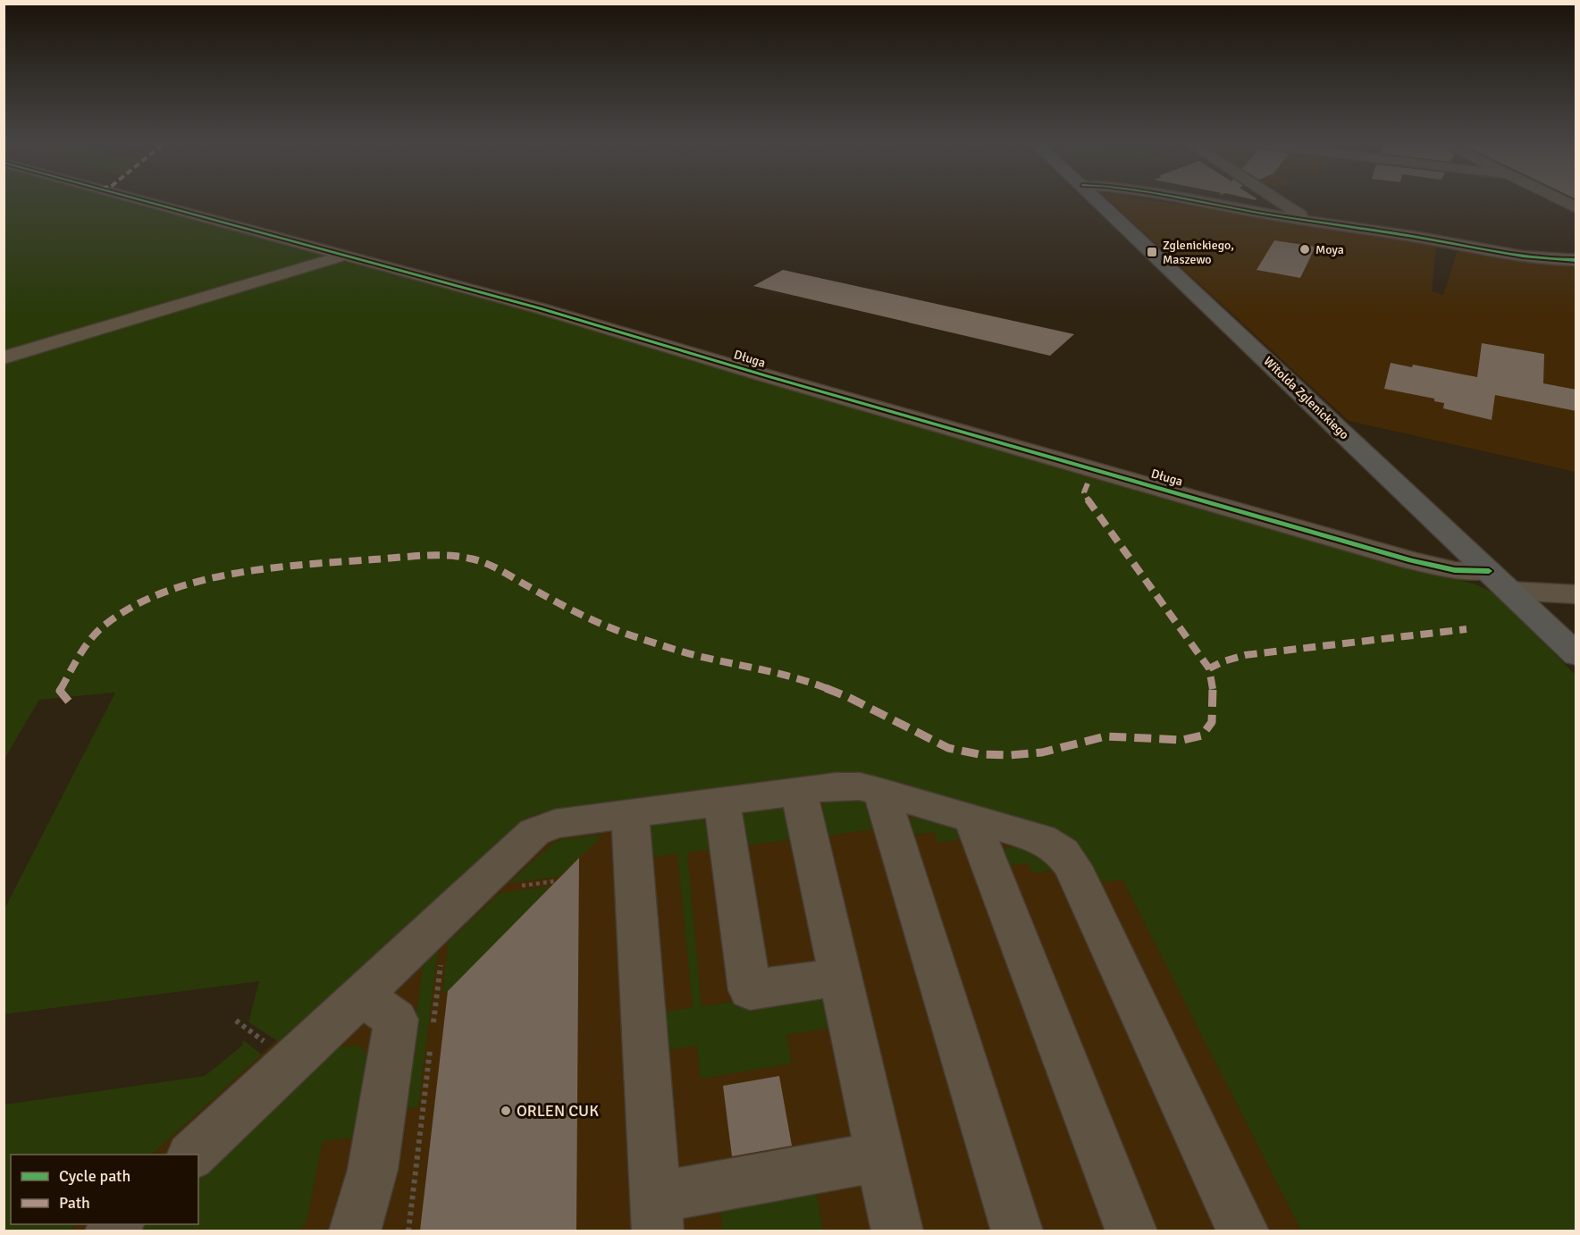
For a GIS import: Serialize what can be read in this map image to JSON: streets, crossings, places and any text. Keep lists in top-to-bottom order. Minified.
{"streets":{"main road":["Witolda Zglenickiego"],"street":["Długa"]},"crossings":[["Długa","Witolda Zglenickiego"]],"places":{"other":["Moya","ORLEN CUK"],"transit":["Zglenickiego, Maszewo"]},"legend":["Cycle path","Path"]}
